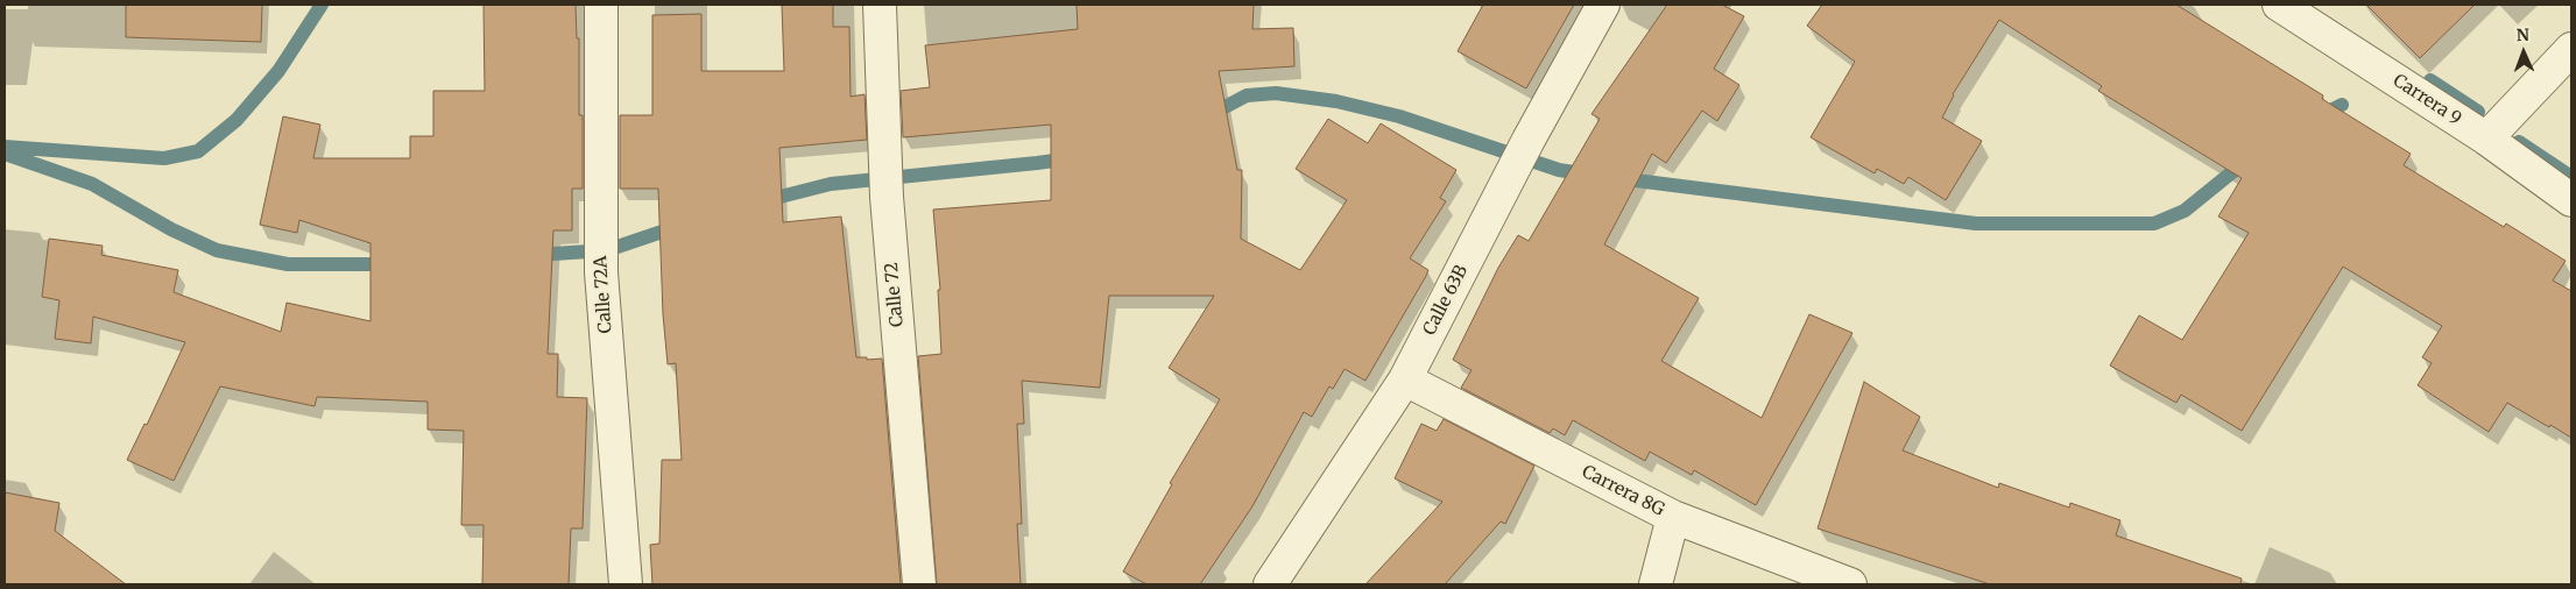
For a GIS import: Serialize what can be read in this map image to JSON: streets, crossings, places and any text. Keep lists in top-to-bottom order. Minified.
{"streets":{"street":["Carrera 9","Calle 72A","Calle 72","Calle 63B","Carrera 8G"]},"crossings":[["Calle 63B","Carrera 8G"]],"north":"top"}
